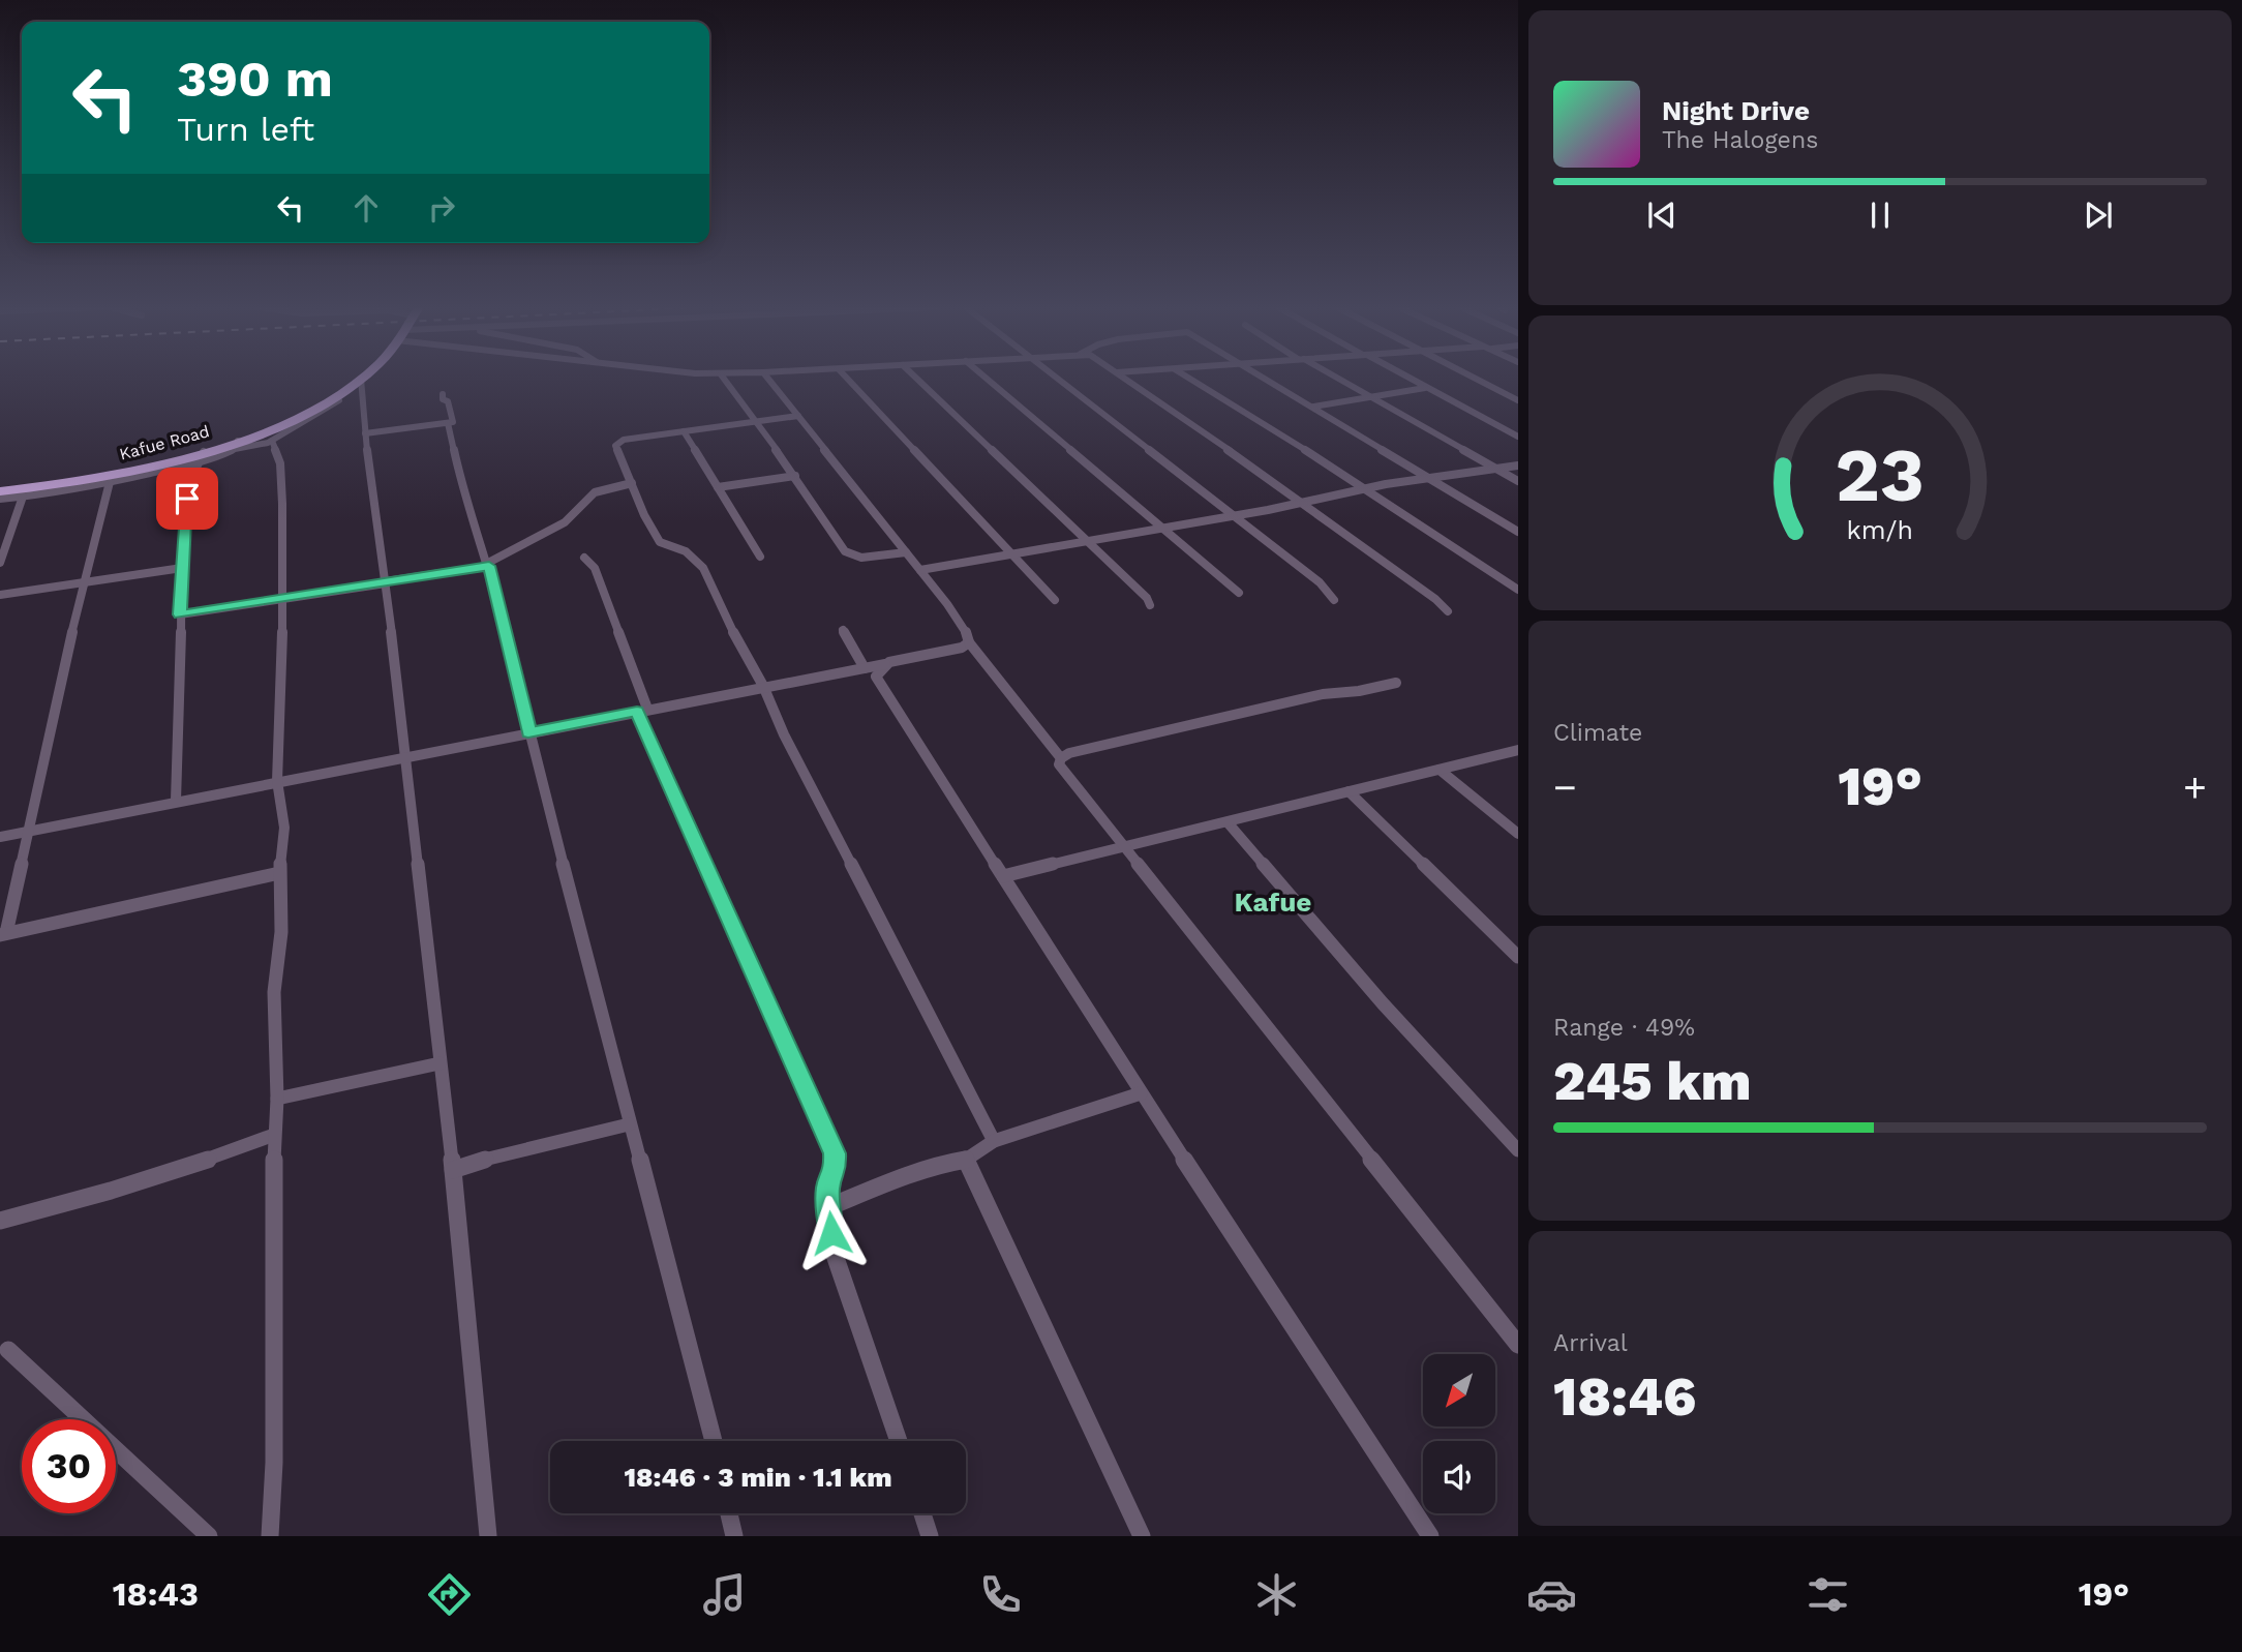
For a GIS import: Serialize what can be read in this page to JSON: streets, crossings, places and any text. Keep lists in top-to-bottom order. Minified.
{"streets":{"highway":["Kafue Road"]},"districts":["Kafue"],"north":"bottom left","page":{"turn":["390 m","Turn left"],"song":["Night Drive","The Halogens"],"tile":["Climate",["Range · 49%","245 km"],["Arrival","18:46"]],"heat":["−","19°","+"],"limit":"30","trip":"18:46 · 3 min · 1.1 km","tabs":["18:43","19°"],"gauge":["23","km/h"]}}
